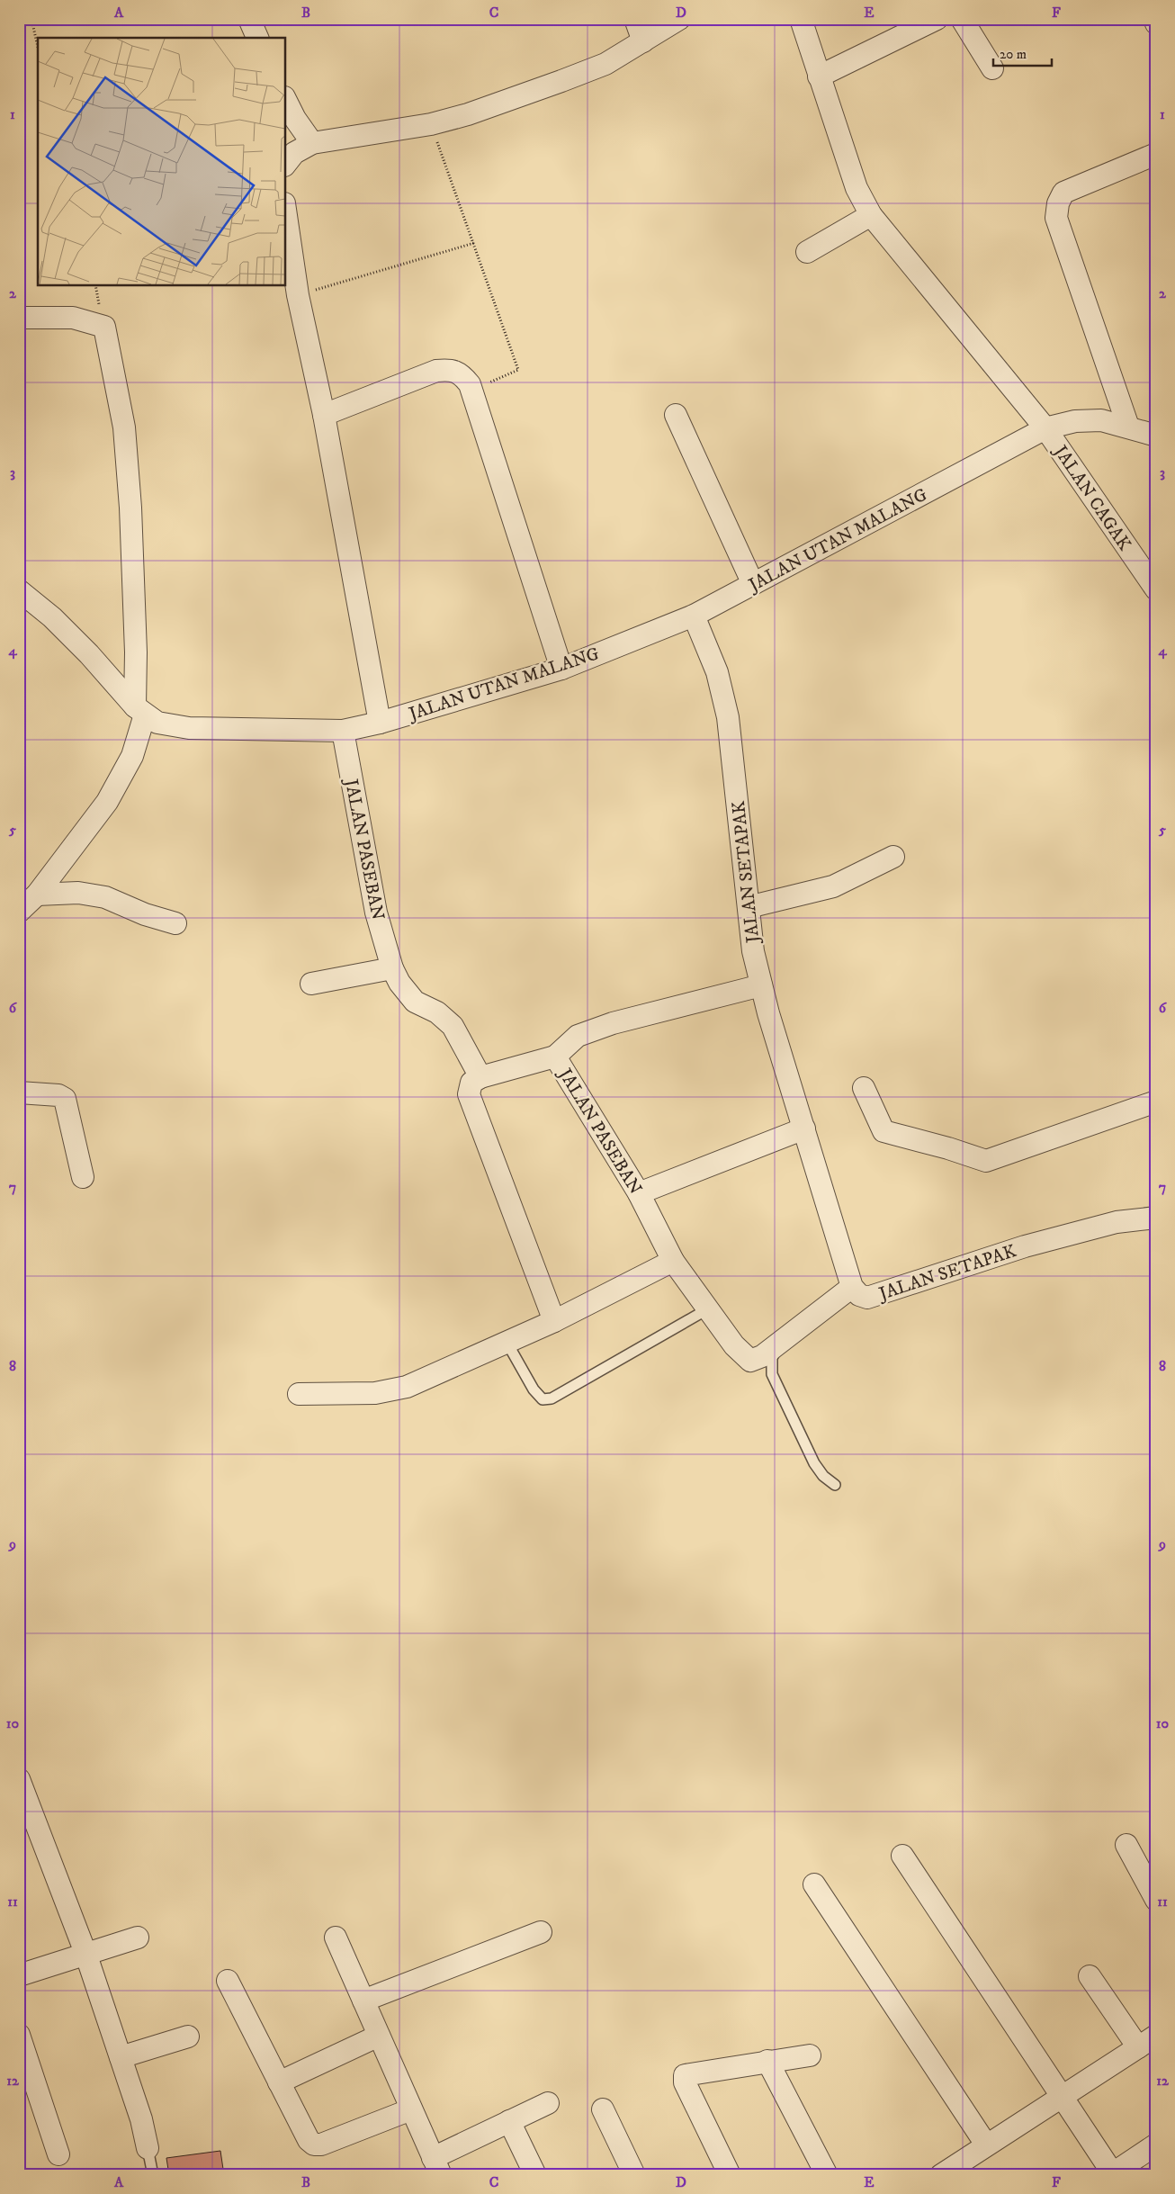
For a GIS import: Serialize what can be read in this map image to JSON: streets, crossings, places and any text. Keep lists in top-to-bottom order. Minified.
{"streets":{"street":["JALAN CAGAK","JALAN UTAN MALANG","JALAN PASEBAN","JALAN SETAPAK"]},"crossings":[["JALAN CAGAK","JALAN UTAN MALANG"],["JALAN UTAN MALANG","JALAN PASEBAN"],["JALAN UTAN MALANG","JALAN SETAPAK"],["JALAN PASEBAN","JALAN SETAPAK"]],"scale_bar":"20 m","grid":{"columns":["A","B","C","D","E","F"],"rows":["1","2","3","4","5","6","7","8","9","10","11","12"]}}
